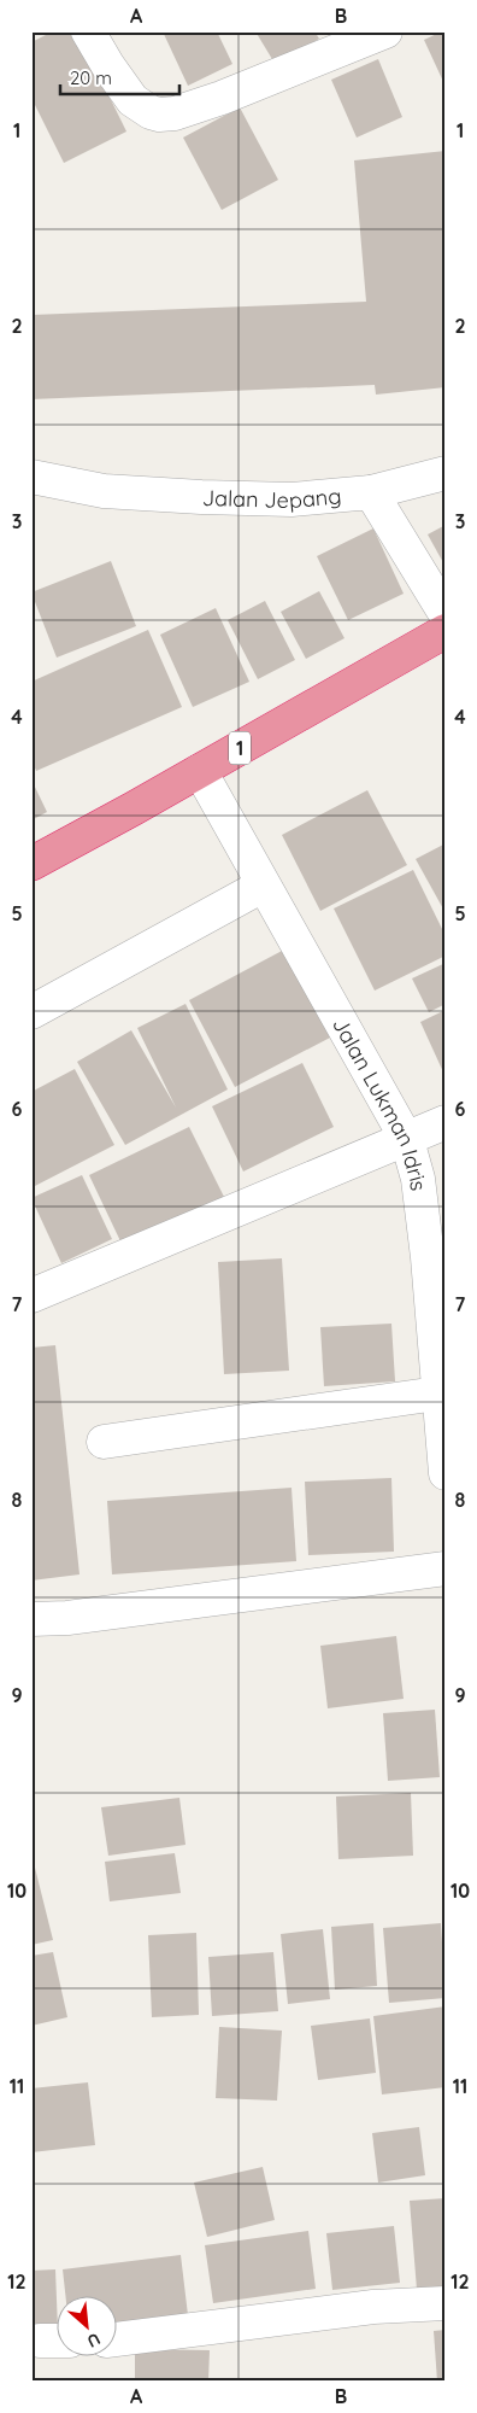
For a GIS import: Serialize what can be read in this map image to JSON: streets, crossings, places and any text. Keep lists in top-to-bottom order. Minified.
{"streets":{"highway":["1"],"street":["Jalan Jepang","Jalan Lukman Idris"]},"crossings":[["1","Jalan Lukman Idris"]],"scale_bar":"20 m","north":"bottom right","grid":{"columns":["A","B"],"rows":["1","2","3","4","5","6","7","8","9","10","11","12"]}}
